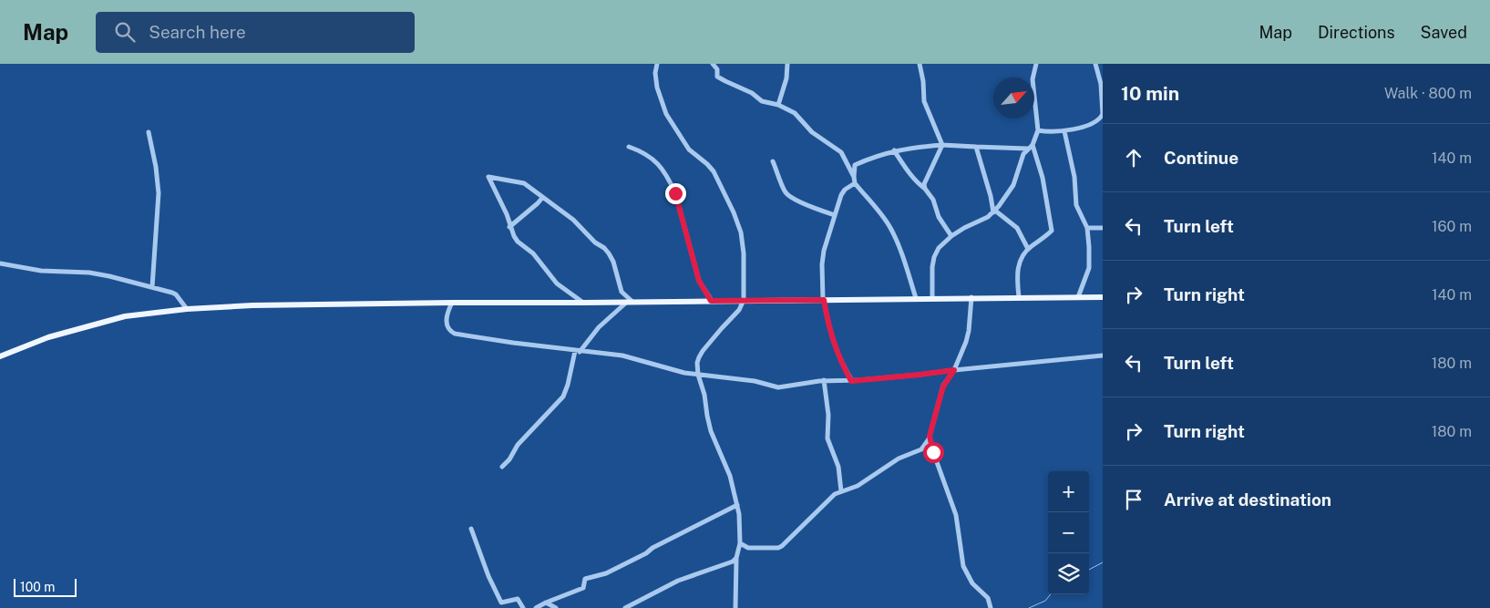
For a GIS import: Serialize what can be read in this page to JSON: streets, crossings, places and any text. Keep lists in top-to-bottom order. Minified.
{"scale_bar":"100 m","north":"top right","page":{"header":"Map","search":"Search here","nav":["Map","Directions","Saved"],"heading":["10 min","Walk · 800 m"],"list":[["Continue","140 m"],["Turn left","160 m"],["Turn right","140 m"],["Turn left","180 m"],["Turn right","180 m"],"Arrive at destination"],"map_buttons":["+","−"],"scale":"100 m"}}
